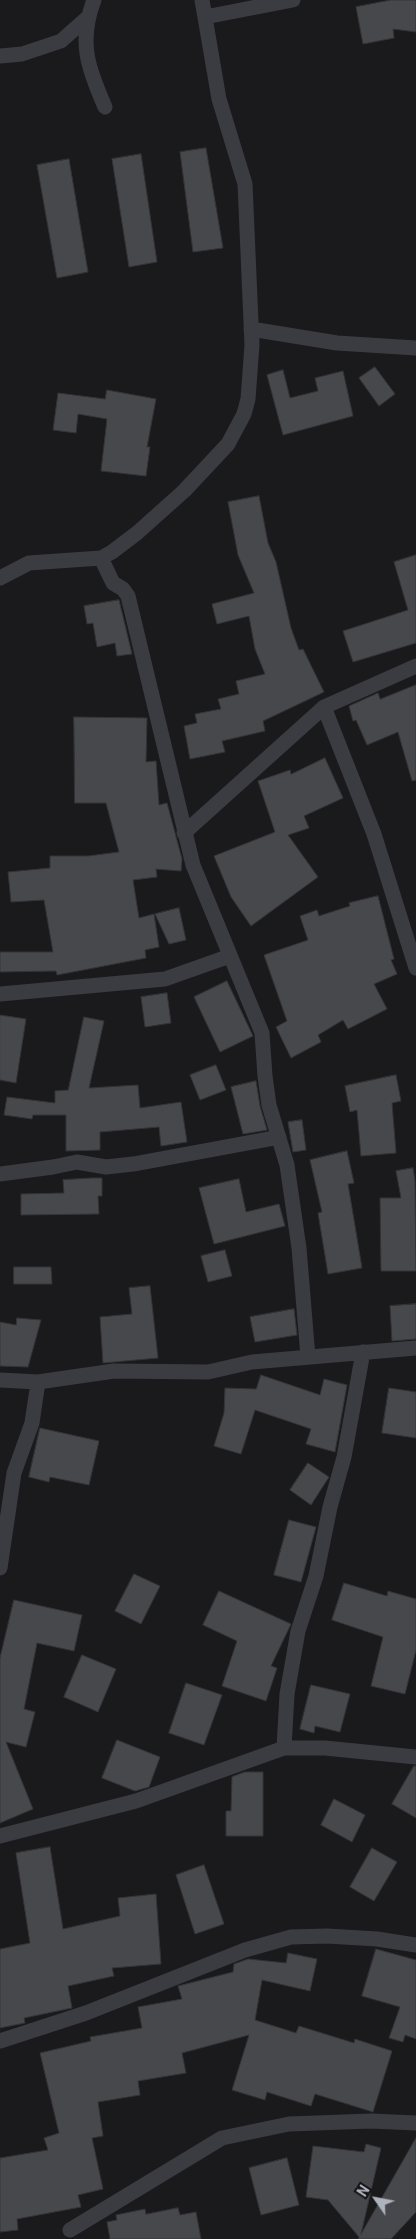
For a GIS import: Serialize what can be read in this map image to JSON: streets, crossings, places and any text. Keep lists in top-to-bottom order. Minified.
{"north":"top left"}
